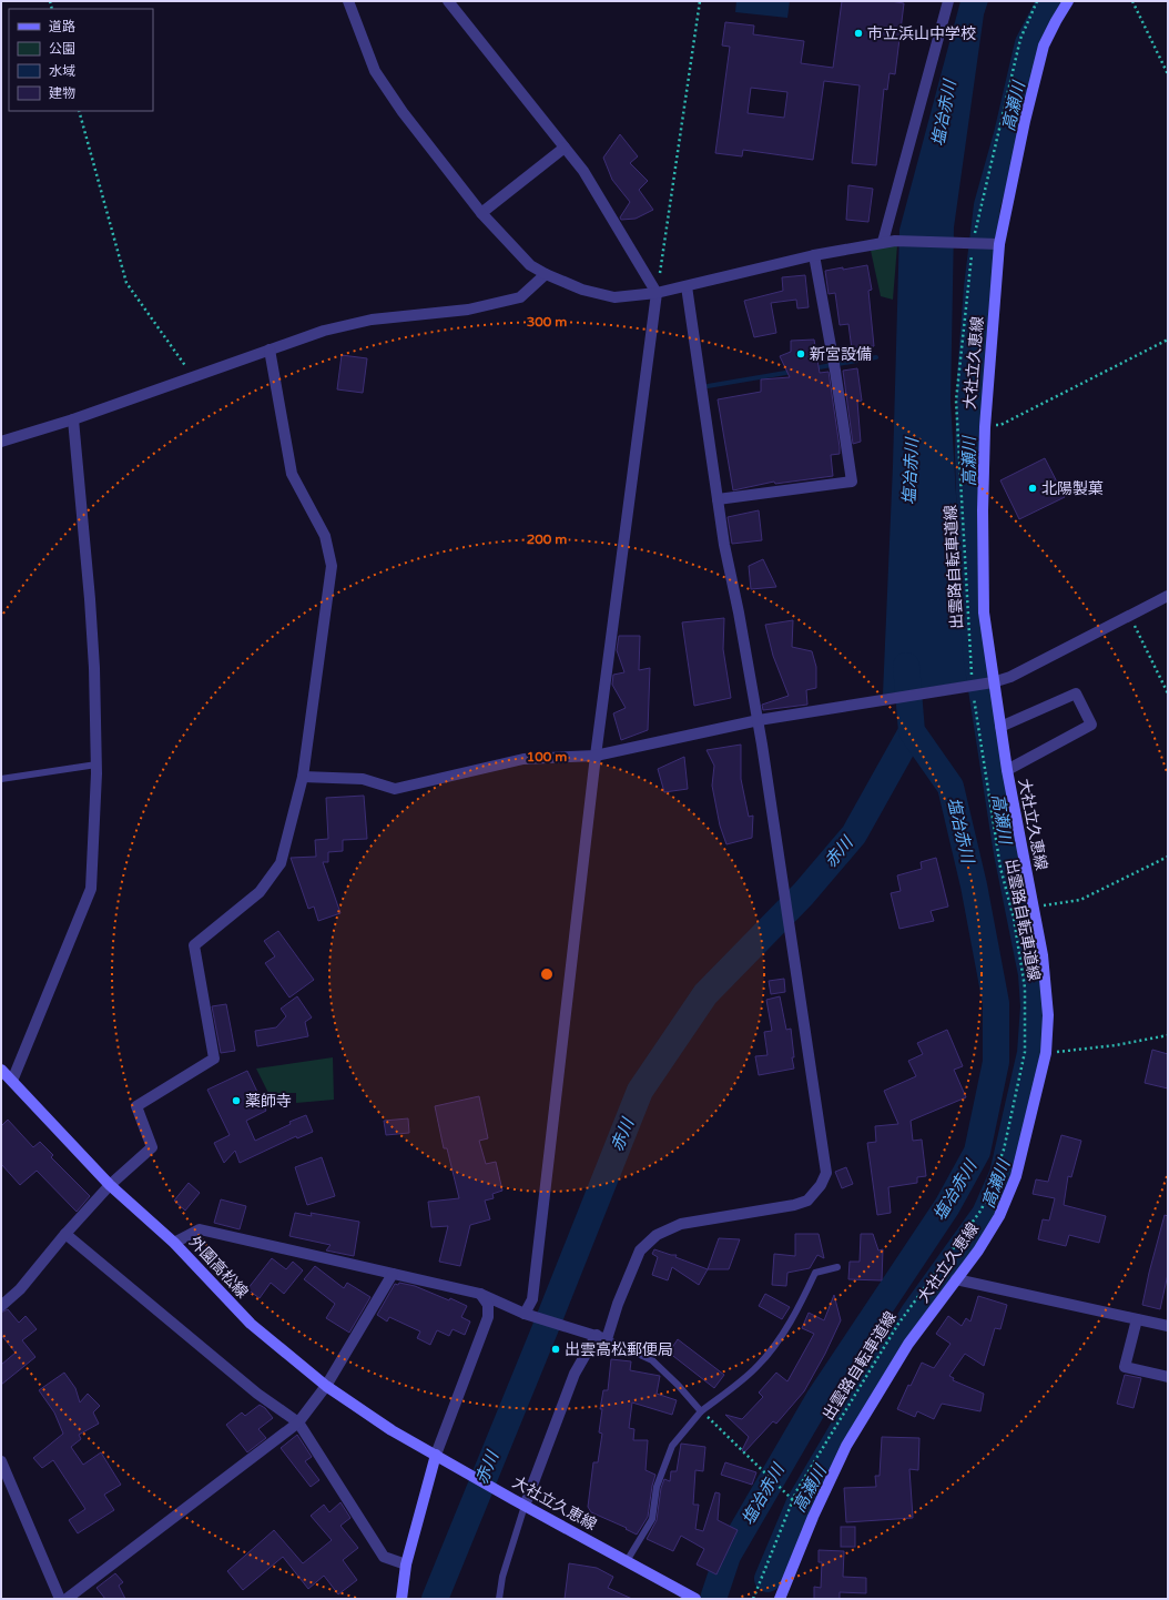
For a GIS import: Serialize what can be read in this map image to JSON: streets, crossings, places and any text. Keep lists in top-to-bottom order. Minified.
{"streets":{"main road":["大社立久恵線","外園高松線"],"path":["出雲路自転車道線"]},"crossings":[["大社立久恵線","外園高松線"]],"water":["高瀬川","塩冶赤川","赤川"],"places":["市立浜山中学校","新宮設備","北陽製菓","薬師寺","出雲高松郵便局"],"legend":["道路","公園","水域","建物"],"rings":["300 m","200 m","100 m"]}
